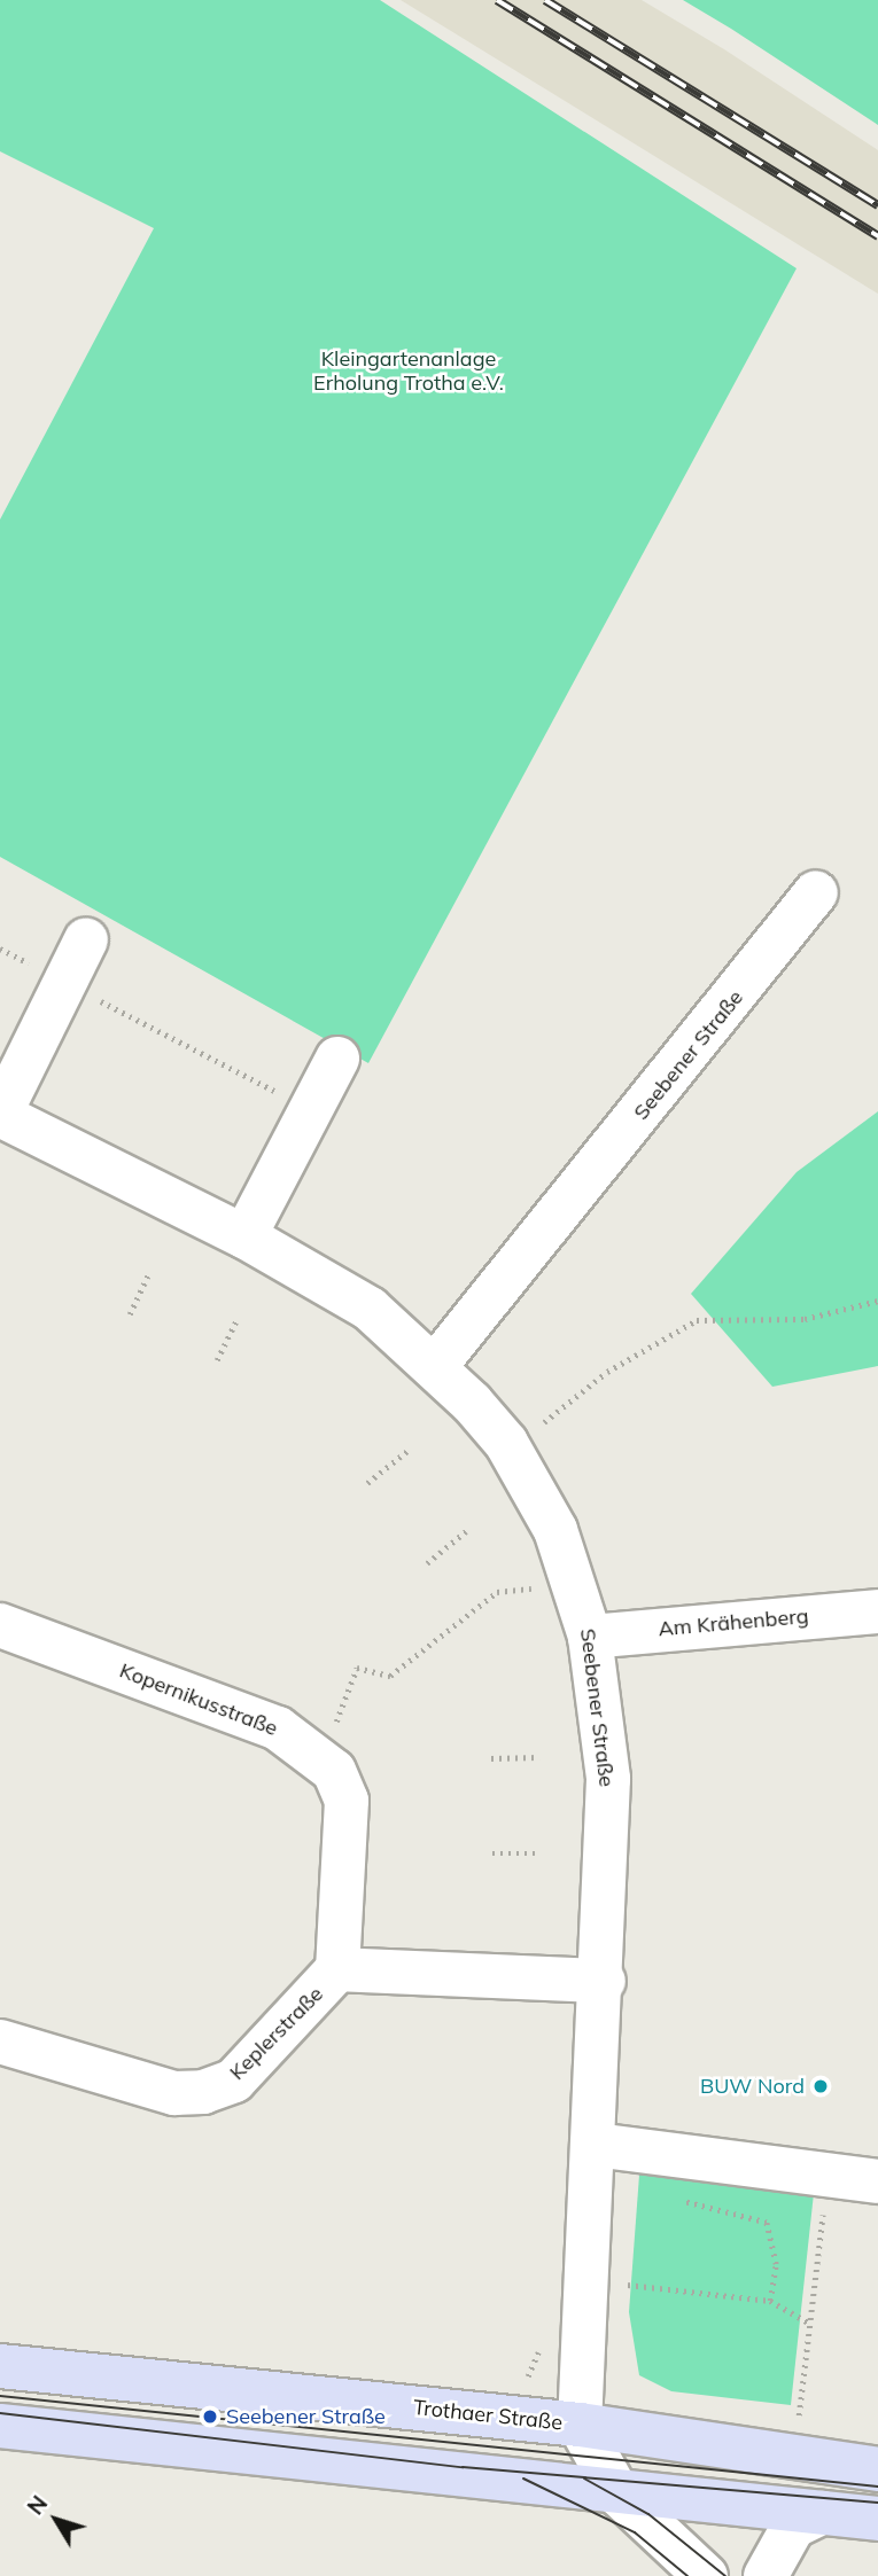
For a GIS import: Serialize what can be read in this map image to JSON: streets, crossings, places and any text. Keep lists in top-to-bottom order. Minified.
{"streets":{"main road":["Trothaer Straße"],"street":["Seebener Straße","Am Krähenberg","Kopernikusstraße","Keplerstraße"]},"crossings":[["Seebener Straße","Am Krähenberg"],["Seebener Straße","Keplerstraße"],["Seebener Straße","Trothaer Straße"],["Kopernikusstraße","Keplerstraße"]],"parks":["Kleingartenanlage Erholung Trotha e.V."],"places":["BUW Nord","Seebener Straße"],"north":"top left"}
